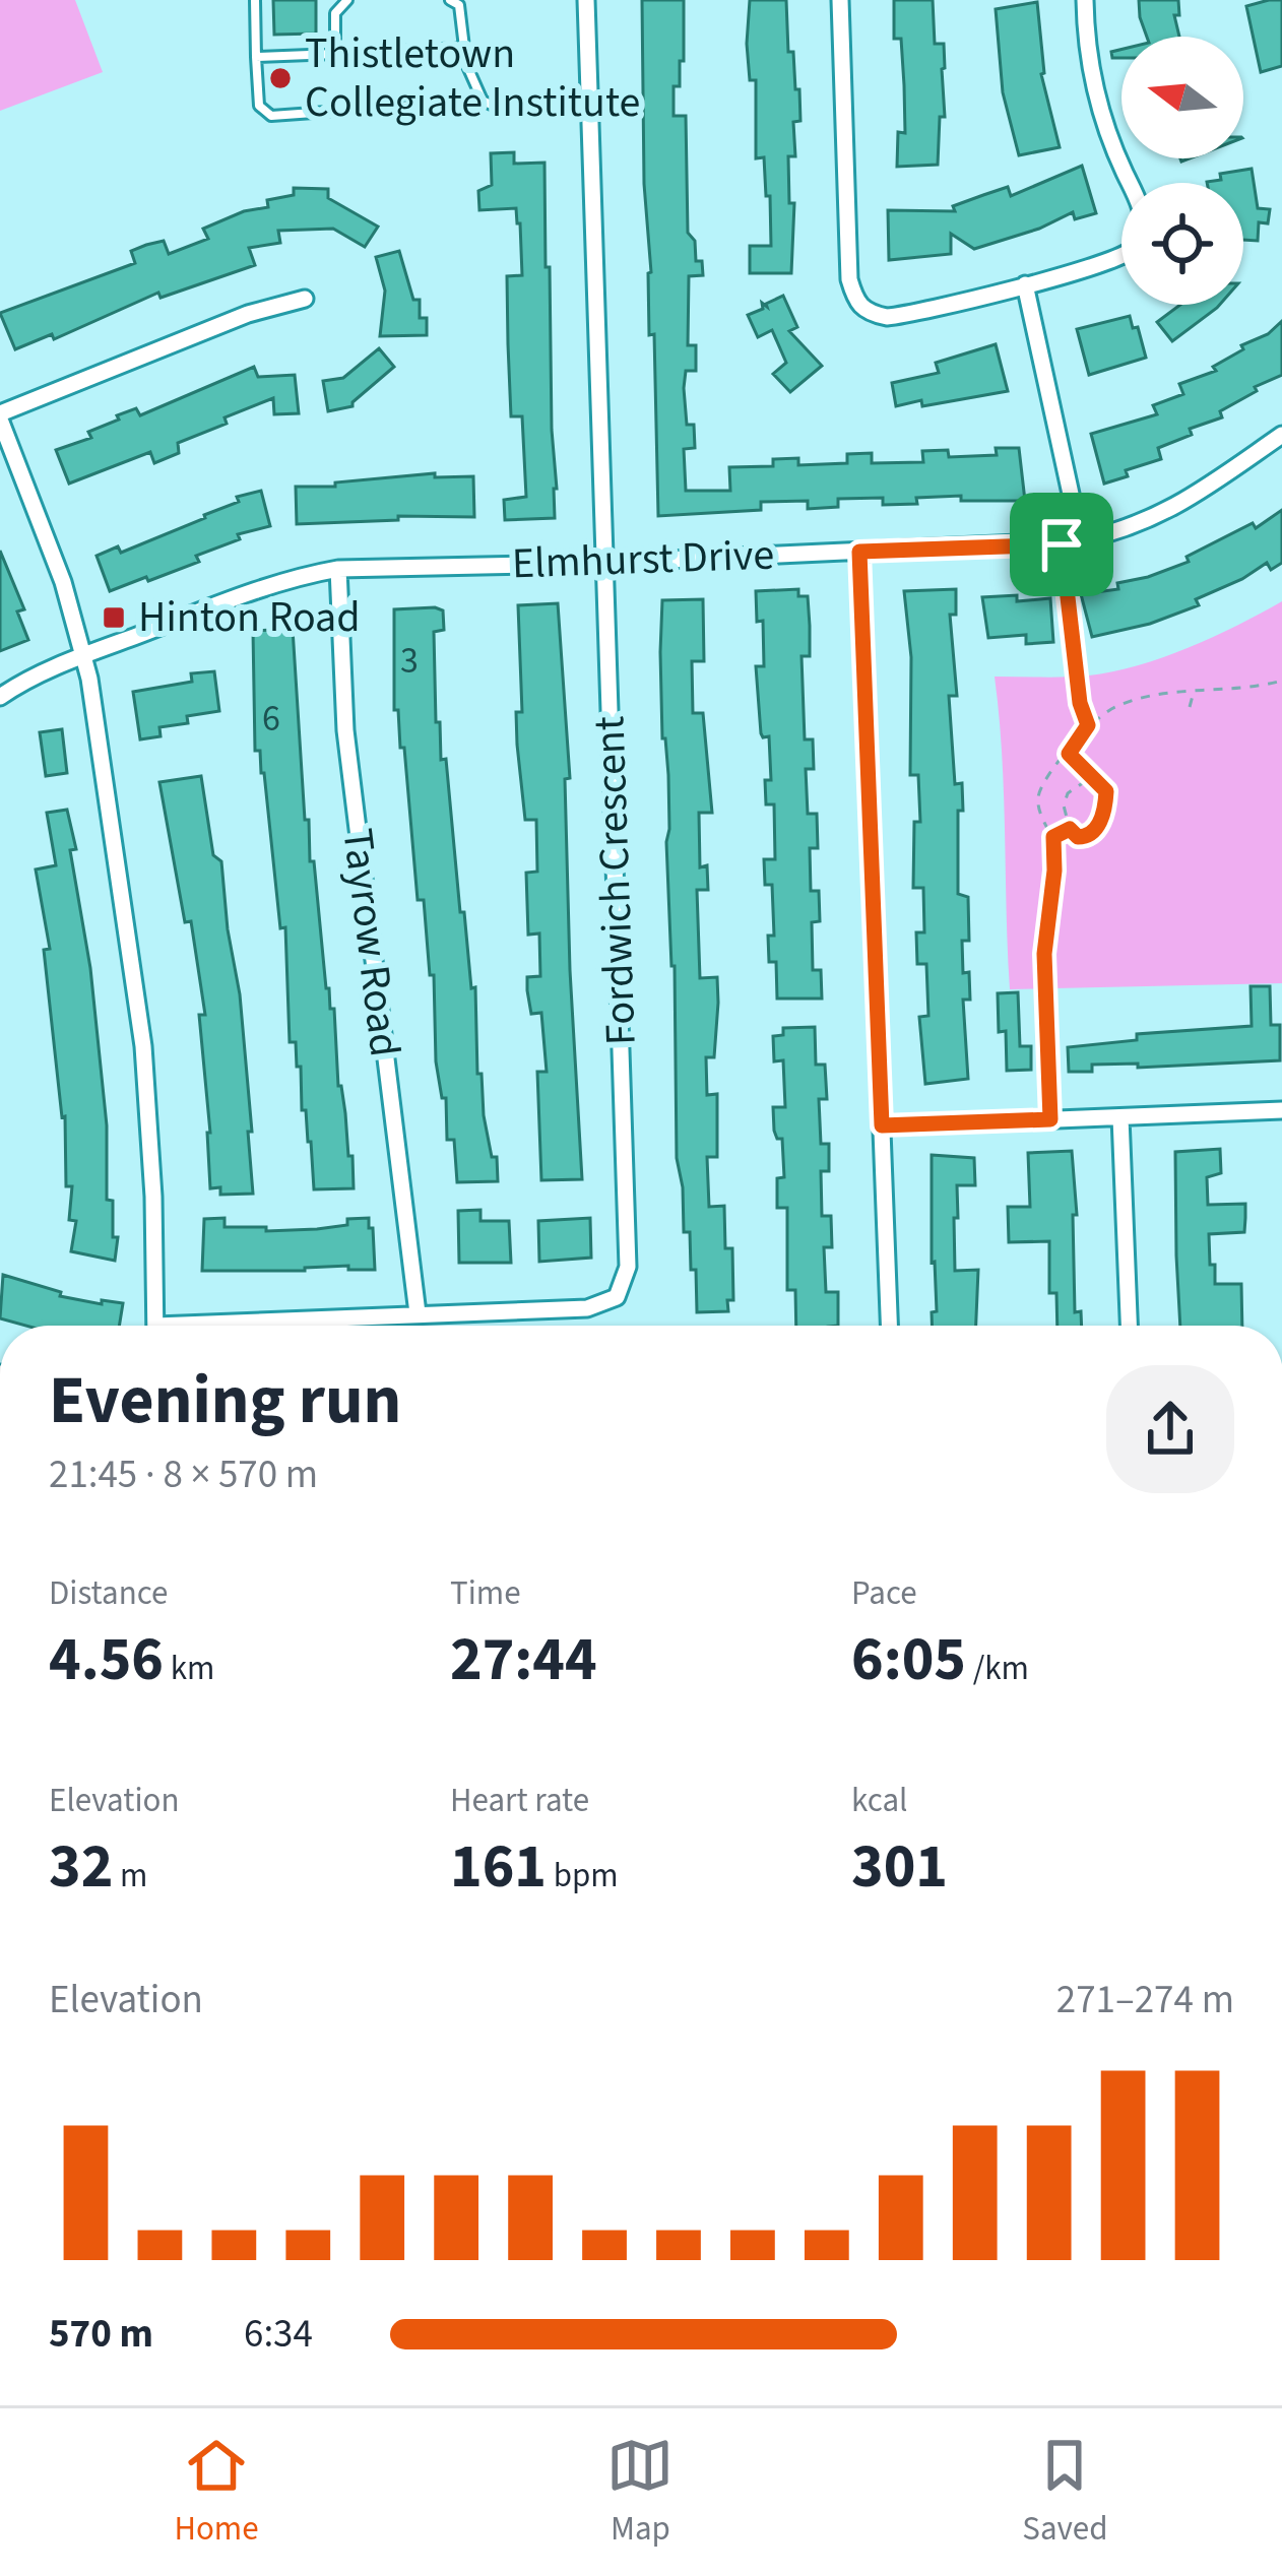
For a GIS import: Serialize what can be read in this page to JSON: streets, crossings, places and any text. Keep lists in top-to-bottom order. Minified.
{"streets":{"street":["Elmhurst Drive","Fordwich Crescent","Tayrow Road"]},"crossings":[["Elmhurst Drive","Fordwich Crescent"],["Elmhurst Drive","Tayrow Road"],["Fordwich Crescent","Tayrow Road"]],"places":{"other":["Thistletown Collegiate Institute"],"transit":["Hinton Road"]},"house_numbers":["3","6"],"north":"left","page":{"heading":["Evening run","21:45 · 8 × 570 m"],"stats":[["Distance","4.56 km"],["Time","27:44"],["Pace","6:05 /km"],["Elevation","32 m"],["Heart rate","161 bpm"],["kcal","301"]],"chart":["Elevation","271–274 m"],"list":[{"name":"570 m","note":"6:34"}],"tabs":["Home","Map","Saved"]}}
